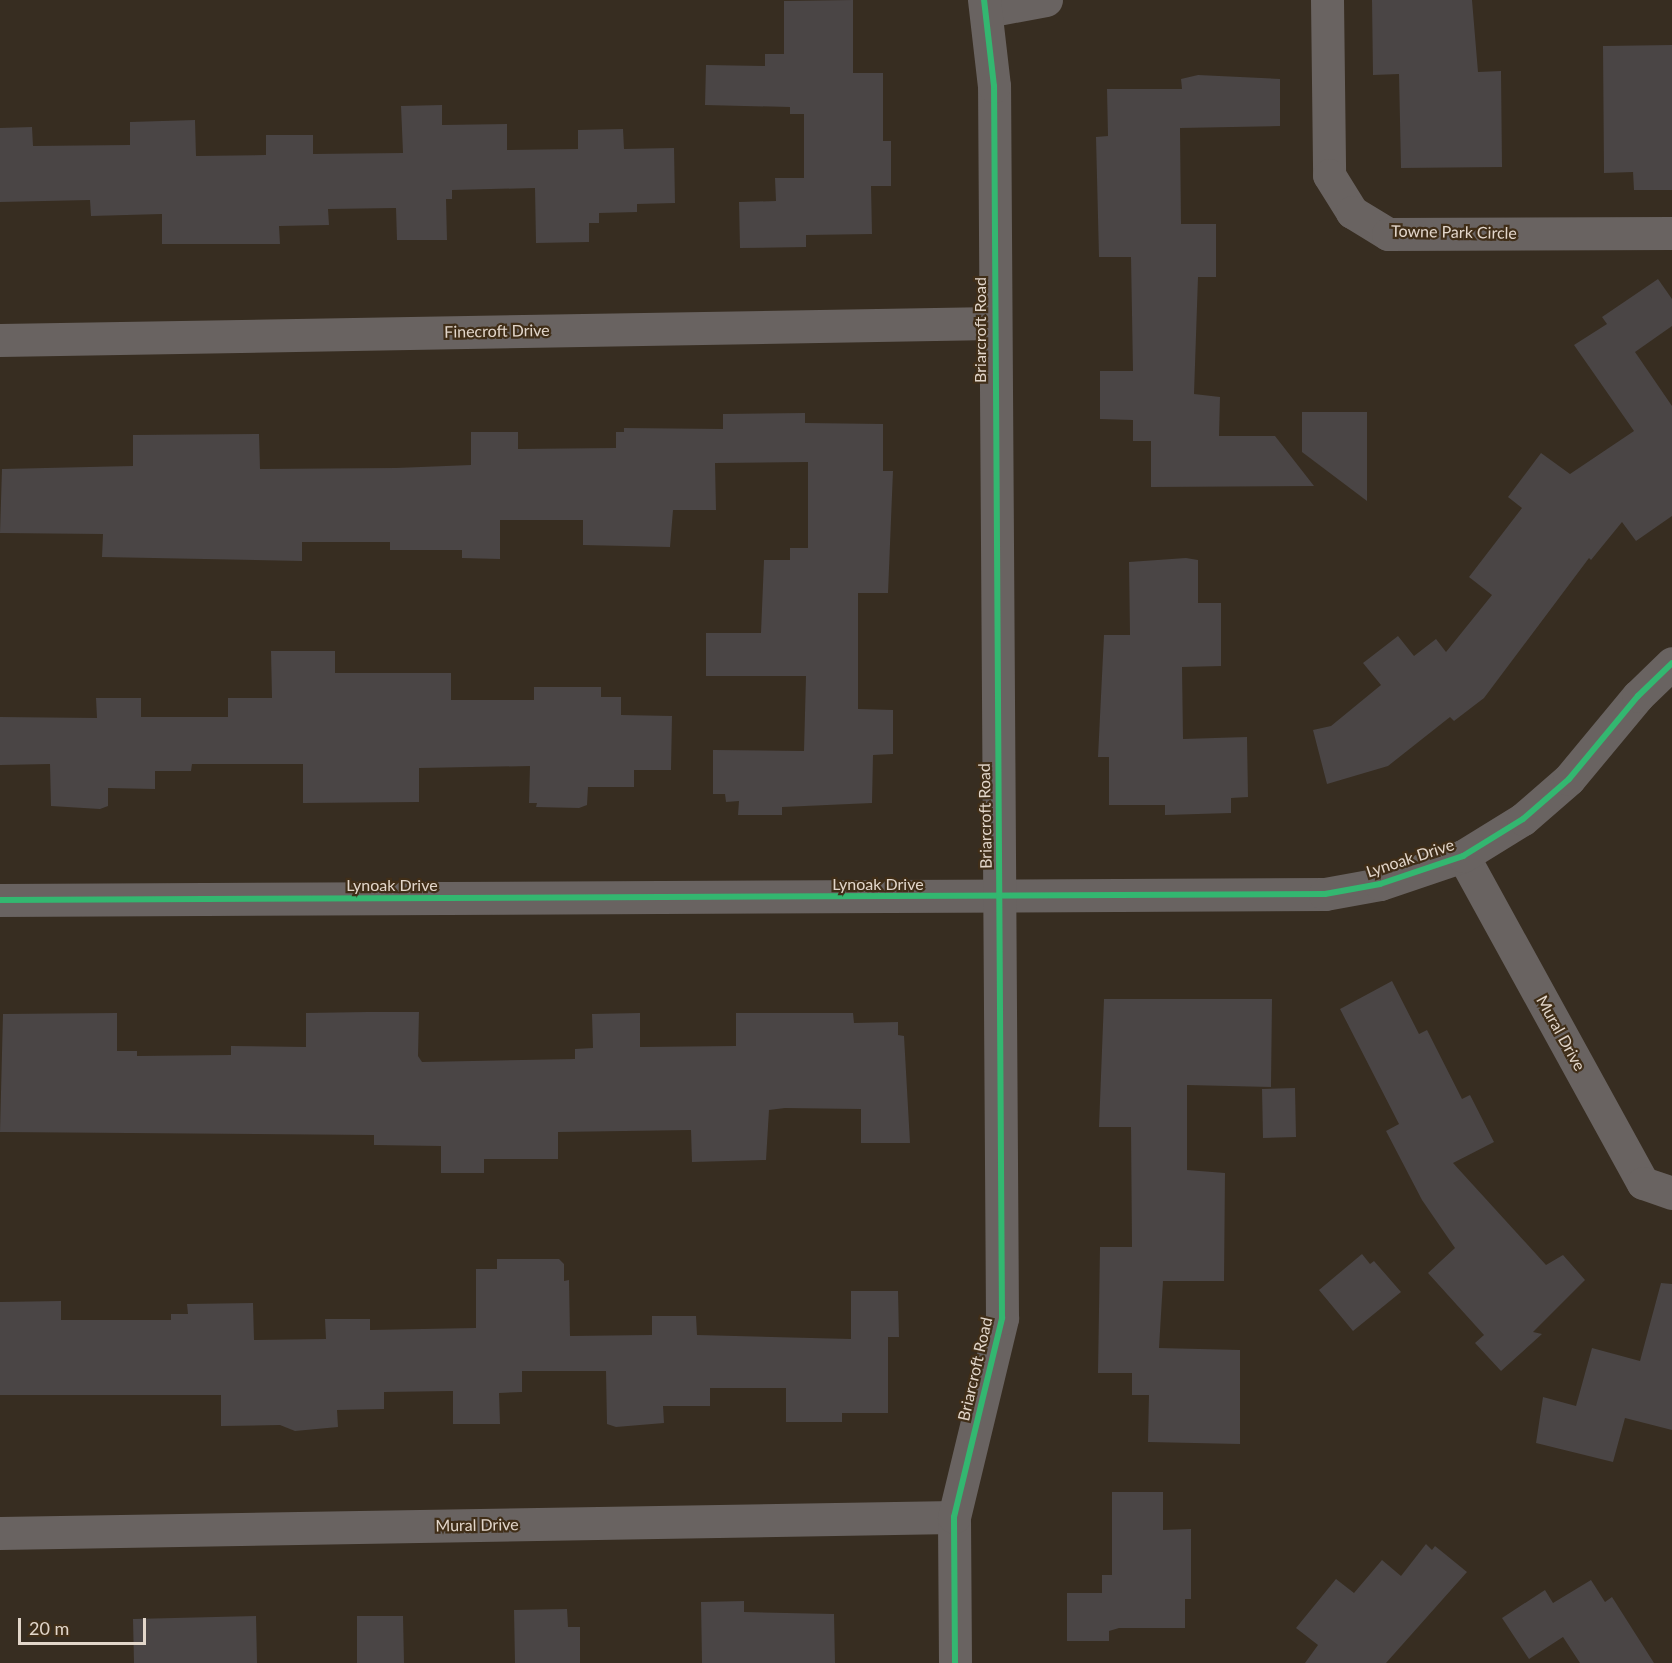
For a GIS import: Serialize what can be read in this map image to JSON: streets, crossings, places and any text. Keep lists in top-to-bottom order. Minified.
{"streets":{"street":["Towne Park Circle","Briarcroft Road","Finecroft Drive","Lynoak Drive","Mural Drive"]},"crossings":[["Briarcroft Road","Finecroft Drive"],["Briarcroft Road","Lynoak Drive"],["Briarcroft Road","Mural Drive"],["Lynoak Drive","Mural Drive"]],"scale_bar":"20 m"}
